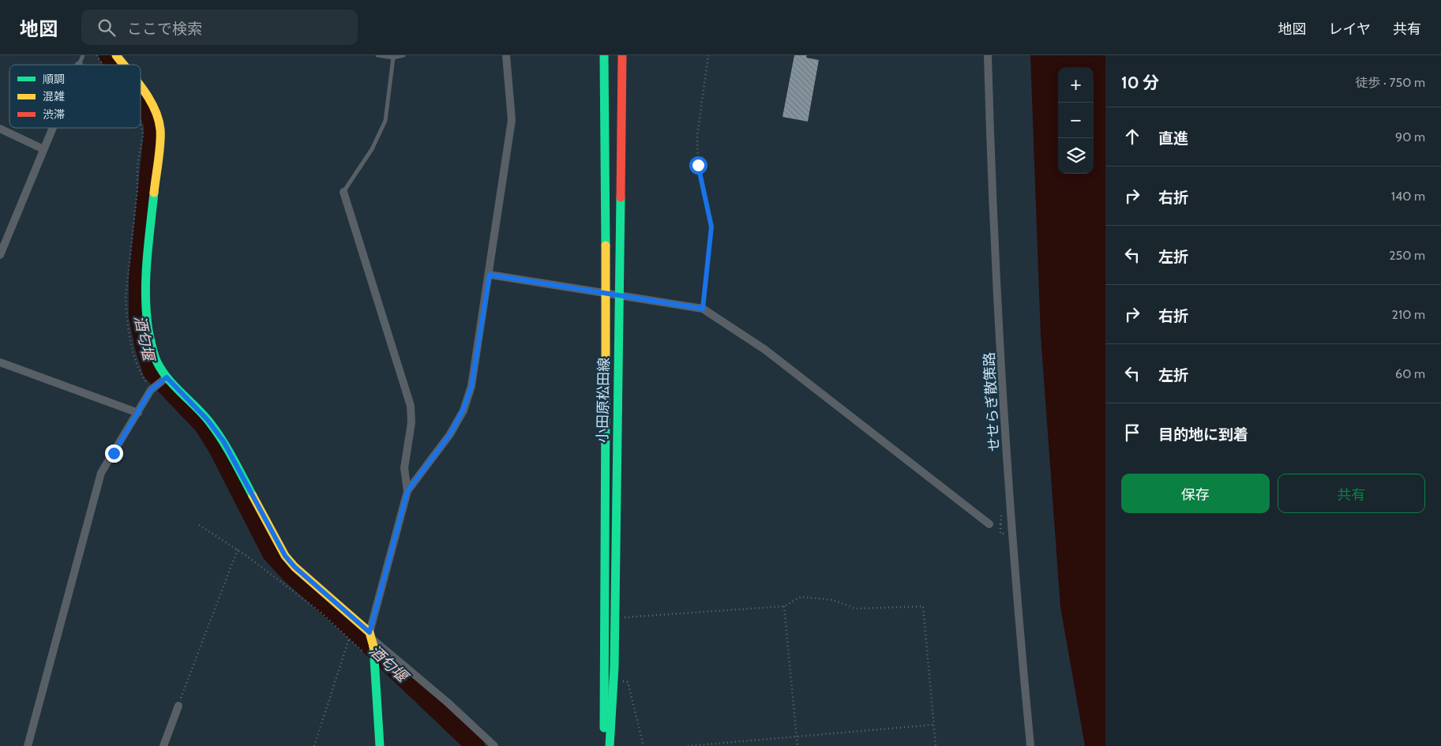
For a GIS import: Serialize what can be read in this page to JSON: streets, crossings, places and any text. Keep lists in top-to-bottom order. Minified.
{"streets":{"main road":["小田原松田線"],"street":["せせらぎ散策路"]},"water":["酒匂堰"],"legend":["順調","混雑","渋滞"],"page":{"header":"地図","search":"ここで検索","nav":["地図","レイヤ","共有"],"heading":["10 分","徒歩 · 750 m"],"map_buttons":["+","−"],"list":[["直進","90 m"],["右折","140 m"],["左折","250 m"],["右折","210 m"],["左折","60 m"],"目的地に到着"],"buttons":["保存","共有"]}}
